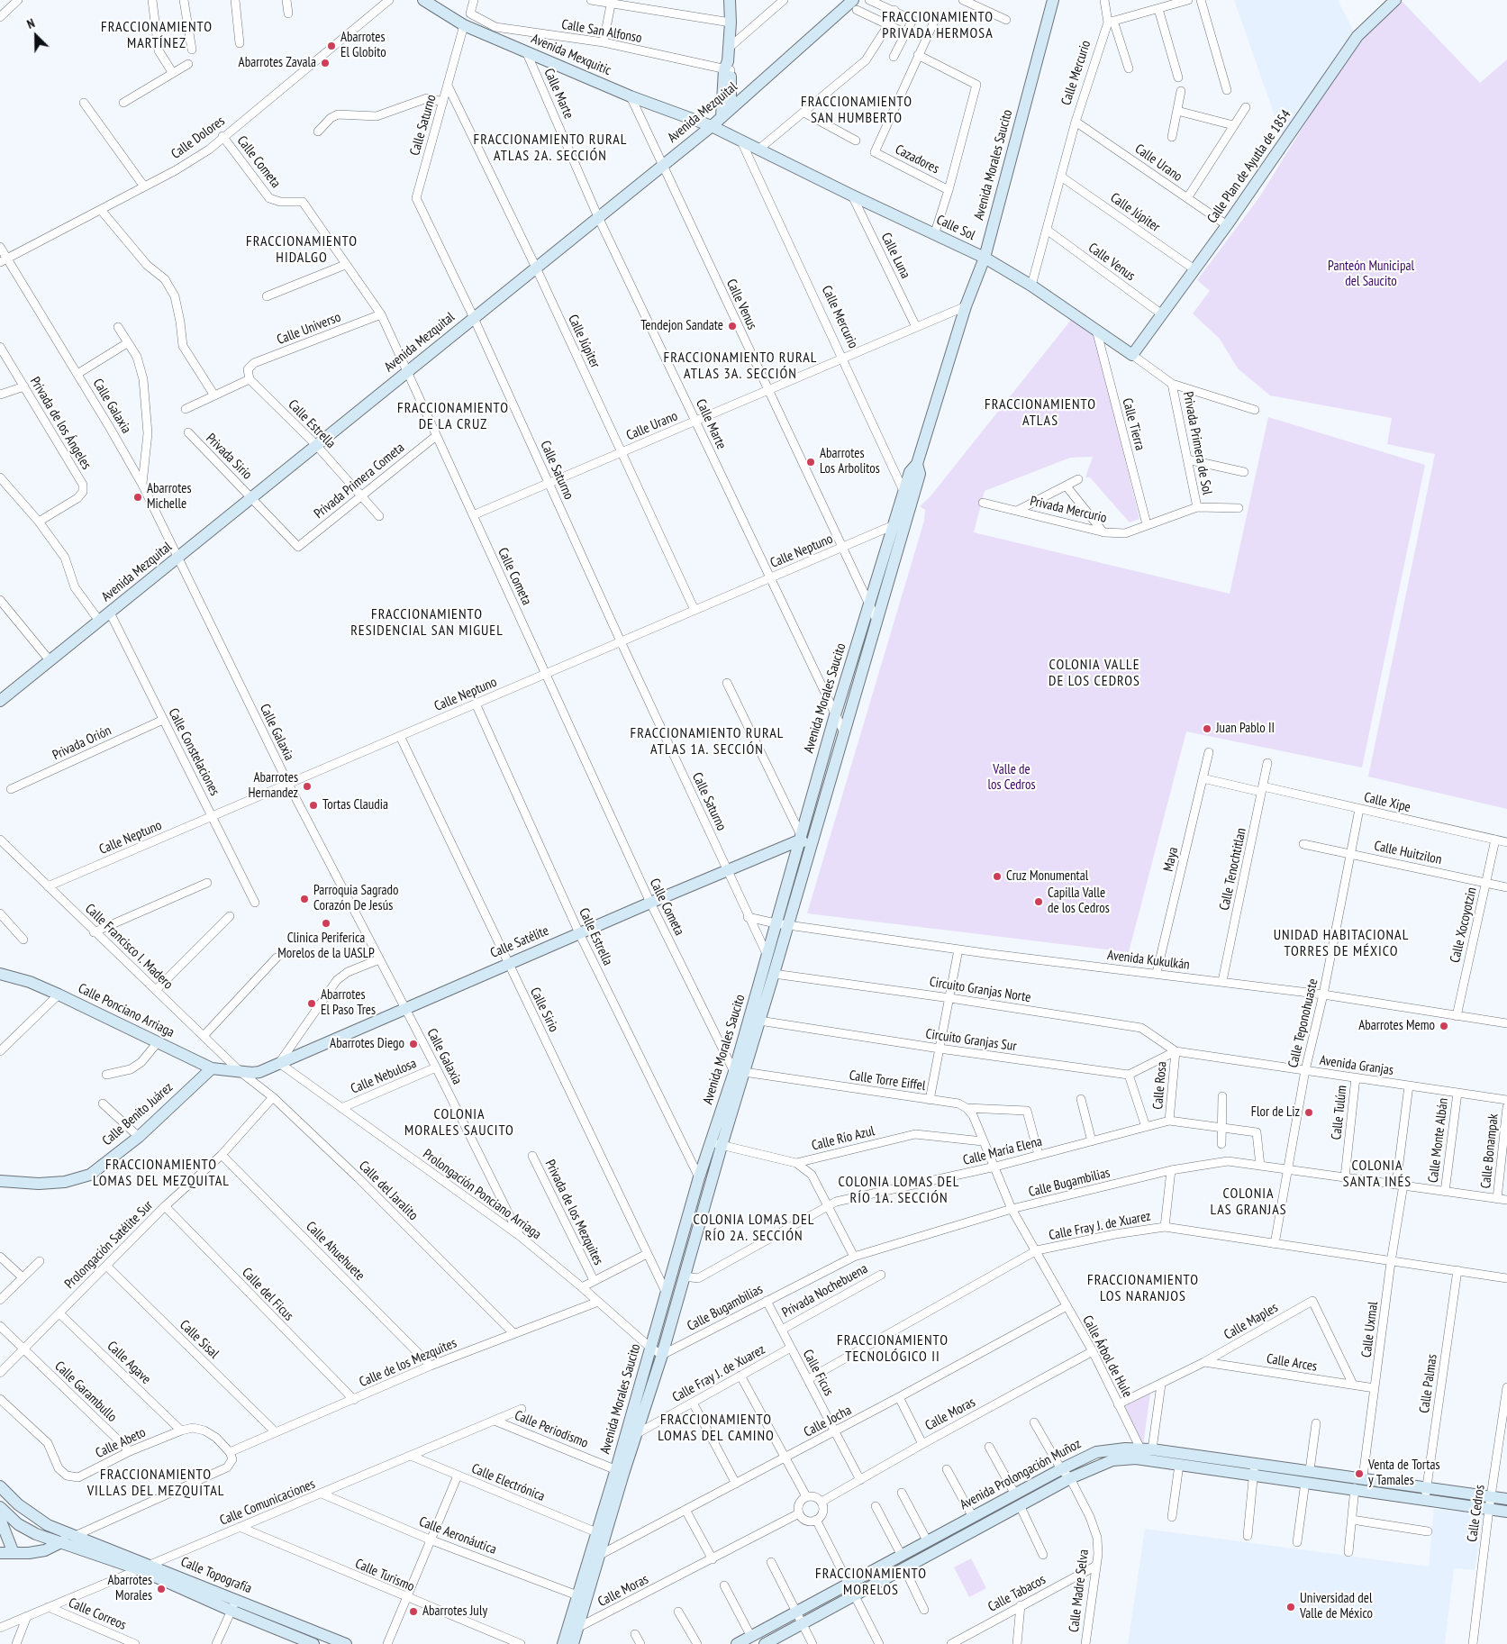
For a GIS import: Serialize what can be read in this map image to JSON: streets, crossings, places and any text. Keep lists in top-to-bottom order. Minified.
{"streets":{"street":["Calle San Alfonso","Avenida Mexquitic","Calle Mercurio","Calle Marte","Avenida Mezquital","Calle Saturno","Calle Dolores","Cazadores","Calle Cometa","Calle Urano","Avenida Morales Saucito","Calle Plan de Ayutla de 1854","Calle Júpiter","Calle Sol","Calle Luna","Calle Venus","Calle Universo","Calle Galaxia","Privada de los Ángeles","Calle Estrella","Calle Tierra","Privada Primera de Sol","Privada Sirio","Privada Primera Cometa","Privada Mercurio","Calle Neptuno","Privada Orión","Calle Constelaciones","Calle Xipe","Calle Huitzilon","Maya","Calle Tenochtitlan","Calle Xocoyotzin","Calle Satélite","Calle Francisco I. Madero","Avenida Kukulkán","Circuito Granjas Norte","Calle Sirio","Calle Ponciano Arriaga","Calle Teponohuaste","Circuito Granjas Sur","Avenida Granjas","Calle Nebulosa","Calle Torre Eiffel","Calle Rosa","Calle Tulúm","Calle Benito Juárez","Calle Río Azul","Calle Monte Albán","Calle María Elena","Calle Bonampak","Calle Bugambilias","Calle del Jaralito","Prolongación Ponciano Arriaga","Privada de los Mezquites","Calle Fray J. de Xuarez","Prolongación Satélite Sur","Calle Ahuehuete","Privada Nochebuena","Calle del Ficus","Calle Maples","Calle Uxmal","Calle Sisal","Calle Árbol de Hule","Calle Agave","Calle de los Mezquites","Calle Arces","Calle Ficus","Calle Palmas","Calle Garambullo","Calle Moras","Calle Jocha","Calle Periodismo","Calle Abeto","Avenida Prolongación Muñoz","Calle Electrónica","Calle Comunicaciones","Calle Cedros","Calle Aeronáutica","Calle Topografía","Calle Turismo","Calle Madre Selva","Calle Tabacos","Calle Correos"]},"crossings":[["Avenida Mexquitic","Calle Marte"],["Avenida Mexquitic","Avenida Mezquital"],["Avenida Mexquitic","Calle Saturno"],["Avenida Mexquitic","Calle Sol"],["Avenida Mexquitic","Calle Venus"],["Calle Mercurio","Calle Urano"],["Calle Mercurio","Avenida Morales Saucito"],["Calle Mercurio","Calle Júpiter"],["Calle Mercurio","Calle Sol"],["Calle Mercurio","Calle Venus"],["Calle Marte","Avenida Mezquital"],["Calle Marte","Calle Urano"],["Calle Marte","Avenida Morales Saucito"],["Calle Marte","Calle Neptuno"],["Avenida Mezquital","Calle Saturno"],["Avenida Mezquital","Calle Cometa"],["Avenida Mezquital","Calle Júpiter"],["Avenida Mezquital","Calle Sol"],["Avenida Mezquital","Calle Venus"],["Avenida Mezquital","Calle Galaxia"],["Avenida Mezquital","Calle Estrella"],["Avenida Mezquital","Privada Sirio"],["Avenida Mezquital","Calle Constelaciones"],["Calle Saturno","Calle Urano"],["Calle Saturno","Avenida Morales Saucito"],["Calle Saturno","Calle Júpiter"],["Calle Saturno","Calle Neptuno"],["Calle Saturno","Calle Satélite"],["Calle Dolores","Calle Cometa"],["Calle Dolores","Calle Galaxia"],["Calle Cometa","Calle Urano"],["Calle Cometa","Avenida Morales Saucito"],["Calle Cometa","Calle Universo"],["Calle Cometa","Privada Primera Cometa"],["Calle Cometa","Calle Neptuno"],["Calle Cometa","Calle Satélite"],["Calle Cometa","Calle Torre Eiffel"],["Calle Urano","Avenida Morales Saucito"],["Calle Urano","Calle Plan de Ayutla de 1854"],["Calle Urano","Calle Júpiter"],["Calle Urano","Calle Luna"],["Calle Urano","Calle Venus"],["Avenida Morales Saucito","Calle Sol"],["Avenida Morales Saucito","Calle Venus"],["Avenida Morales Saucito","Calle Estrella"],["Avenida Morales Saucito","Calle Neptuno"],["Avenida Morales Saucito","Calle Satélite"],["Avenida Morales Saucito","Avenida Kukulkán"],["Avenida Morales Saucito","Circuito Granjas Norte"],["Avenida Morales Saucito","Calle Sirio"],["Avenida Morales Saucito","Circuito Granjas Sur"],["Avenida Morales Saucito","Calle Torre Eiffel"],["Avenida Morales Saucito","Calle Río Azul"],["Avenida Morales Saucito","Calle María Elena"],["Avenida Morales Saucito","Calle Bugambilias"],["Avenida Morales Saucito","Prolongación Ponciano Arriaga"],["Avenida Morales Saucito","Calle Fray J. de Xuarez"],["Avenida Morales Saucito","Calle Moras"],["Avenida Morales Saucito","Calle Jocha"],["Avenida Morales Saucito","Calle Periodismo"],["Avenida Morales Saucito","Calle Electrónica"],["Avenida Morales Saucito","Calle Aeronáutica"],["Calle Plan de Ayutla de 1854","Calle Júpiter"],["Calle Plan de Ayutla de 1854","Calle Sol"],["Calle Plan de Ayutla de 1854","Calle Venus"],["Calle Júpiter","Calle Neptuno"],["Calle Sol","Calle Luna"],["Calle Sol","Calle Tierra"],["Calle Sol","Privada Primera de Sol"],["Calle Venus","Calle Neptuno"],["Calle Universo","Calle Estrella"],["Calle Galaxia","Calle Neptuno"],["Calle Galaxia","Calle Satélite"],["Calle Galaxia","Calle Nebulosa"],["Calle Galaxia","Prolongación Ponciano Arriaga"],["Calle Estrella","Privada Primera Cometa"],["Calle Estrella","Calle Neptuno"],["Calle Estrella","Calle Satélite"],["Calle Tierra","Privada Mercurio"],["Privada Primera de Sol","Privada Mercurio"],["Privada Sirio","Privada Primera Cometa"],["Calle Neptuno","Calle Constelaciones"],["Calle Neptuno","Calle Francisco I. Madero"],["Calle Neptuno","Calle Sirio"],["Privada Orión","Calle Constelaciones"],["Calle Xipe","Maya"],["Calle Xipe","Calle Tenochtitlan"],["Calle Xipe","Calle Xocoyotzin"],["Calle Xipe","Calle Teponohuaste"],["Calle Huitzilon","Calle Xocoyotzin"],["Calle Huitzilon","Calle Teponohuaste"],["Maya","Avenida Kukulkán"],["Calle Tenochtitlan","Avenida Kukulkán"],["Calle Xocoyotzin","Avenida Kukulkán"],["Calle Satélite","Calle Francisco I. Madero"],["Calle Satélite","Calle Sirio"],["Calle Satélite","Calle Ponciano Arriaga"],["Calle Satélite","Calle del Jaralito"],["Calle Satélite","Prolongación Ponciano Arriaga"],["Calle Francisco I. Madero","Calle Ponciano Arriaga"],["Calle Francisco I. Madero","Calle del Jaralito"],["Avenida Kukulkán","Calle Teponohuaste"],["Circuito Granjas Norte","Avenida Granjas"],["Circuito Granjas Norte","Calle Rosa"],["Calle Ponciano Arriaga","Calle Benito Juárez"],["Calle Ponciano Arriaga","Calle del Jaralito"],["Calle Teponohuaste","Avenida Granjas"],["Calle Teponohuaste","Calle Bugambilias"],["Calle Teponohuaste","Calle Fray J. de Xuarez"],["Avenida Granjas","Calle Rosa"],["Avenida Granjas","Calle Tulúm"],["Avenida Granjas","Calle Monte Albán"],["Avenida Granjas","Calle Uxmal"],["Calle Nebulosa","Prolongación Ponciano Arriaga"],["Calle Torre Eiffel","Calle María Elena"],["Calle Torre Eiffel","Calle Árbol de Hule"],["Calle Rosa","Calle María Elena"],["Calle Tulúm","Calle Bugambilias"],["Calle Río Azul","Calle Árbol de Hule"],["Calle Monte Albán","Calle Bugambilias"],["Calle María Elena","Calle Bugambilias"],["Calle María Elena","Calle Árbol de Hule"],["Calle Bonampak","Calle Bugambilias"],["Calle Bugambilias","Prolongación Ponciano Arriaga"],["Calle Bugambilias","Calle Uxmal"],["Calle Bugambilias","Calle Árbol de Hule"],["Calle Bugambilias","Calle Ficus"],["Calle del Jaralito","Prolongación Satélite Sur"],["Calle del Jaralito","Calle de los Mezquites"],["Prolongación Ponciano Arriaga","Calle de los Mezquites"],["Calle Fray J. de Xuarez","Calle Uxmal"],["Calle Fray J. de Xuarez","Calle Árbol de Hule"],["Calle Fray J. de Xuarez","Calle Ficus"],["Calle Fray J. de Xuarez","Calle Palmas"],["Prolongación Satélite Sur","Calle Ahuehuete"],["Prolongación Satélite Sur","Calle del Ficus"],["Prolongación Satélite Sur","Calle Sisal"],["Prolongación Satélite Sur","Calle Agave"],["Prolongación Satélite Sur","Calle Garambullo"],["Calle Ahuehuete","Calle de los Mezquites"],["Privada Nochebuena","Calle Ficus"],["Calle del Ficus","Calle de los Mezquites"],["Calle Maples","Calle Árbol de Hule"],["Calle Maples","Calle Arces"],["Calle Uxmal","Calle Arces"],["Calle Uxmal","Avenida Prolongación Muñoz"],["Calle Sisal","Calle de los Mezquites"],["Calle Árbol de Hule","Calle Moras"],["Calle Árbol de Hule","Calle Jocha"],["Calle Árbol de Hule","Avenida Prolongación Muñoz"],["Calle Agave","Calle Abeto"],["Calle Ficus","Calle Moras"],["Calle Ficus","Calle Jocha"],["Calle Palmas","Avenida Prolongación Muñoz"],["Calle Garambullo","Calle Abeto"],["Calle Periodismo","Calle Comunicaciones"],["Avenida Prolongación Muñoz","Calle Cedros"],["Avenida Prolongación Muñoz","Calle Madre Selva"],["Calle Electrónica","Calle Comunicaciones"],["Calle Comunicaciones","Calle Aeronáutica"],["Calle Comunicaciones","Calle Topografía"],["Calle Comunicaciones","Calle Turismo"],["Calle Comunicaciones","Calle Correos"],["Calle Madre Selva","Calle Tabacos"]],"districts":["FRACCIONAMIENTO PRIVADA HERMOSA","FRACCIONAMIENTO MARTÍNEZ","FRACCIONAMIENTO SAN HUMBERTO","FRACCIONAMIENTO RURAL ATLAS 2A. SECCIÓN","FRACCIONAMIENTO HIDALGO","FRACCIONAMIENTO RURAL ATLAS 3A. SECCIÓN","FRACCIONAMIENTO ATLAS","FRACCIONAMIENTO DE LA CRUZ","FRACCIONAMIENTO RESIDENCIAL SAN MIGUEL","COLONIA VALLE DE LOS CEDROS","FRACCIONAMIENTO RURAL ATLAS 1A. SECCIÓN","UNIDAD HABITACIONAL TORRES DE MÉXICO","COLONIA MORALES SAUCITO","FRACCIONAMIENTO LOMAS DEL MEZQUITAL","COLONIA SANTA INÉS","COLONIA LOMAS DEL RÍO 1A. SECCIÓN","COLONIA LAS GRANJAS","COLONIA LOMAS DEL RÍO 2A. SECCIÓN","FRACCIONAMIENTO LOS NARANJOS","FRACCIONAMIENTO TECNOLÓGICO II","FRACCIONAMIENTO LOMAS DEL CAMINO","FRACCIONAMIENTO VILLAS DEL MEZQUITAL","FRACCIONAMIENTO MORELOS"],"parks":["Panteón Municipal del Saucito","Valle de los Cedros"],"places":["Abarrotes El Globito","Abarrotes Zavala","Tendejon Sandate","Abarrotes Los Arbolitos","Abarrotes Michelle","Juan Pablo II","Abarrotes Hernandez","Tortas Claudia","Cruz Monumental","Parroquia Sagrado Corazón De Jesús","Capilla Valle de los Cedros","Clinica Periferica Morelos de la UASLP","Abarrotes El Paso Tres","Abarrotes Memo","Abarrotes Diego","Flor de Liz","Venta de Tortas y Tamales","Abarrotes Morales","Universidad del Valle de México","Abarrotes July"],"north":"top left"}
